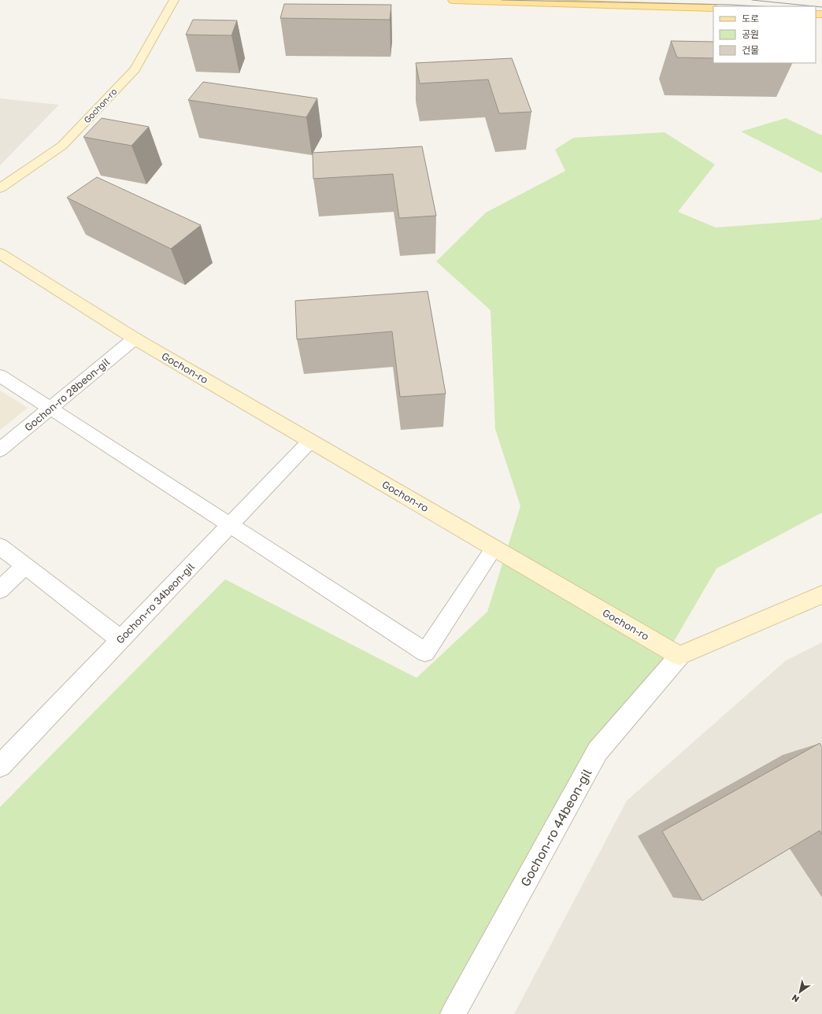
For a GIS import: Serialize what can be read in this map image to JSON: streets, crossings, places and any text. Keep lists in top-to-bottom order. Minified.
{"streets":{"street":["Gochon-ro","Gochon-ro 28beon-gil","Gochon-ro 34beon-gil","Gochon-ro 44beon-gil"]},"crossings":[["Gochon-ro","Gochon-ro 28beon-gil"],["Gochon-ro","Gochon-ro 34beon-gil"],["Gochon-ro","Gochon-ro 44beon-gil"]],"legend":["도로","공원","건물"],"north":"bottom left"}
